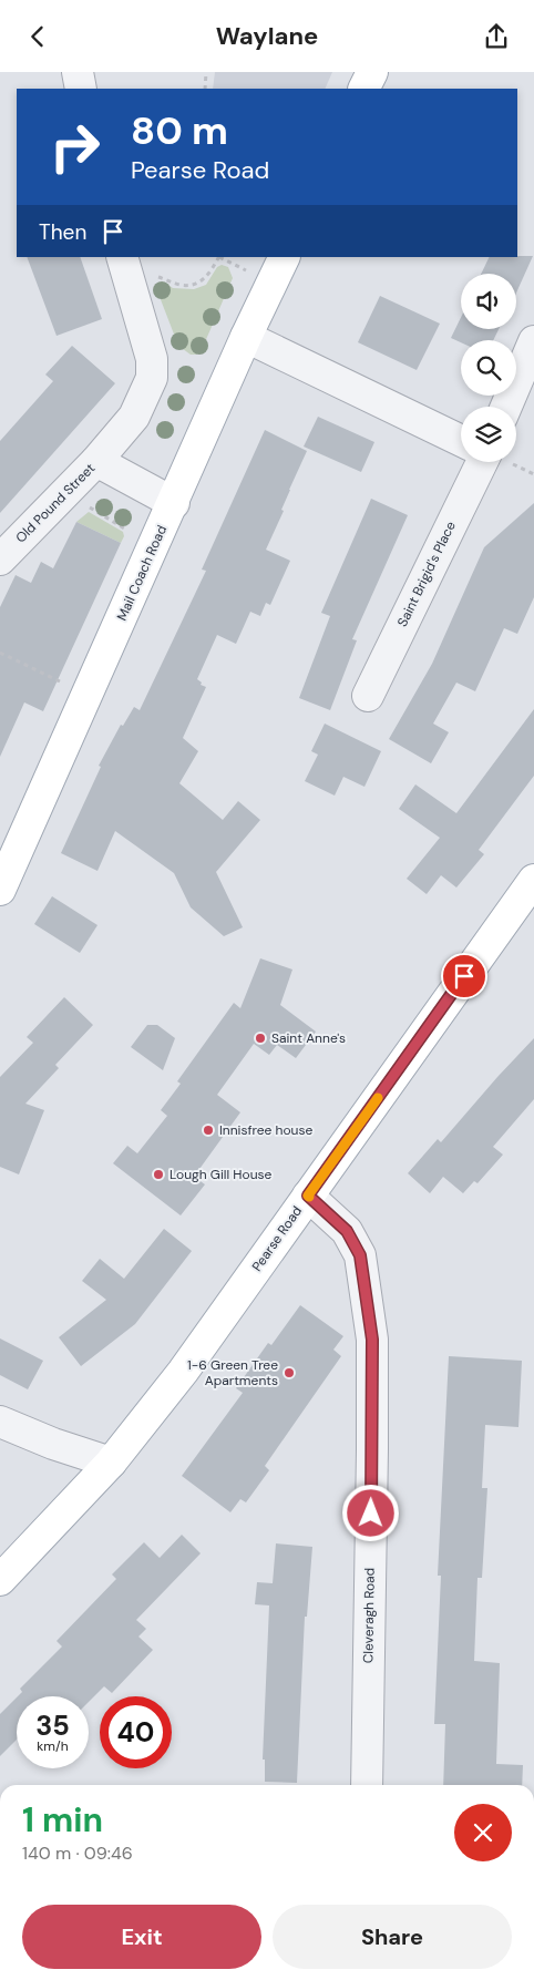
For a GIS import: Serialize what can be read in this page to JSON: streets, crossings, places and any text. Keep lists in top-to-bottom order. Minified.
{"streets":{"main road":["Mail Coach Road","Pearse Road"],"street":["Old Pound Street","Saint Brigid's Place","Cleveragh Road"]},"crossings":[["Old Pound Street","Mail Coach Road"],["Pearse Road","Cleveragh Road"]],"places":["Saint Anne's","Innisfree house","Lough Gill House","1-6 Green Tree Apartments"],"page":{"header":"Waylane","turn":["80 m","Pearse Road"],"then":"Then","speed":"35 km/h","limit":"40","heading":["1 min","140 m · 09:46"],"buttons":["Exit","Share"]}}
